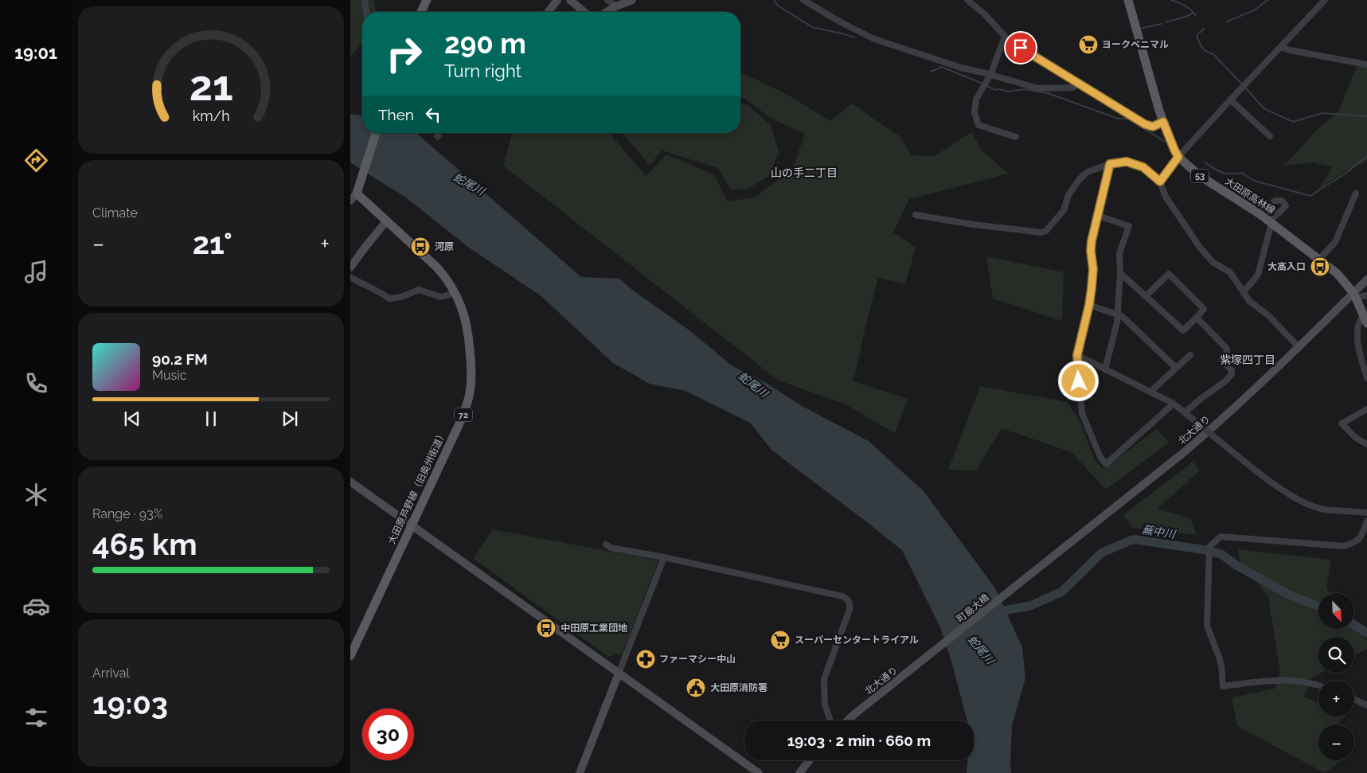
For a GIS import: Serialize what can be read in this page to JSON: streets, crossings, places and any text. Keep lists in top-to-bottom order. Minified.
{"streets":{"main road":["53","大田原高林線","72","大田原芦野線（旧奥州街道）"],"street":["北大通り","町島大橋"]},"crossings":[["大田原高林線","北大通り"],["北大通り","町島大橋"]],"districts":["山の手二丁目","紫塚四丁目"],"water":["蛇尾川","蕪中川"],"places":{"supermarket":["ヨークベニマル","スーパーセンタートライアル"],"bus stop":["河原","大高入口","中田原工業団地"],"pharmacy":["ファーマシー中山"],"public building":["大田原消防署"]},"north":"bottom right","page":{"tabs":"19:01","turn":["290 m","Turn right"],"then":"Then","tile":["Climate",["Range · 93%","465 km"],["Arrival","19:03"]],"heat":["−","21°","+"],"song":["90.2 FM","Music"],"map_buttons":["+","−"],"limit":"30","trip":"19:03 · 2 min · 660 m","gauge":["21","km/h"]}}
